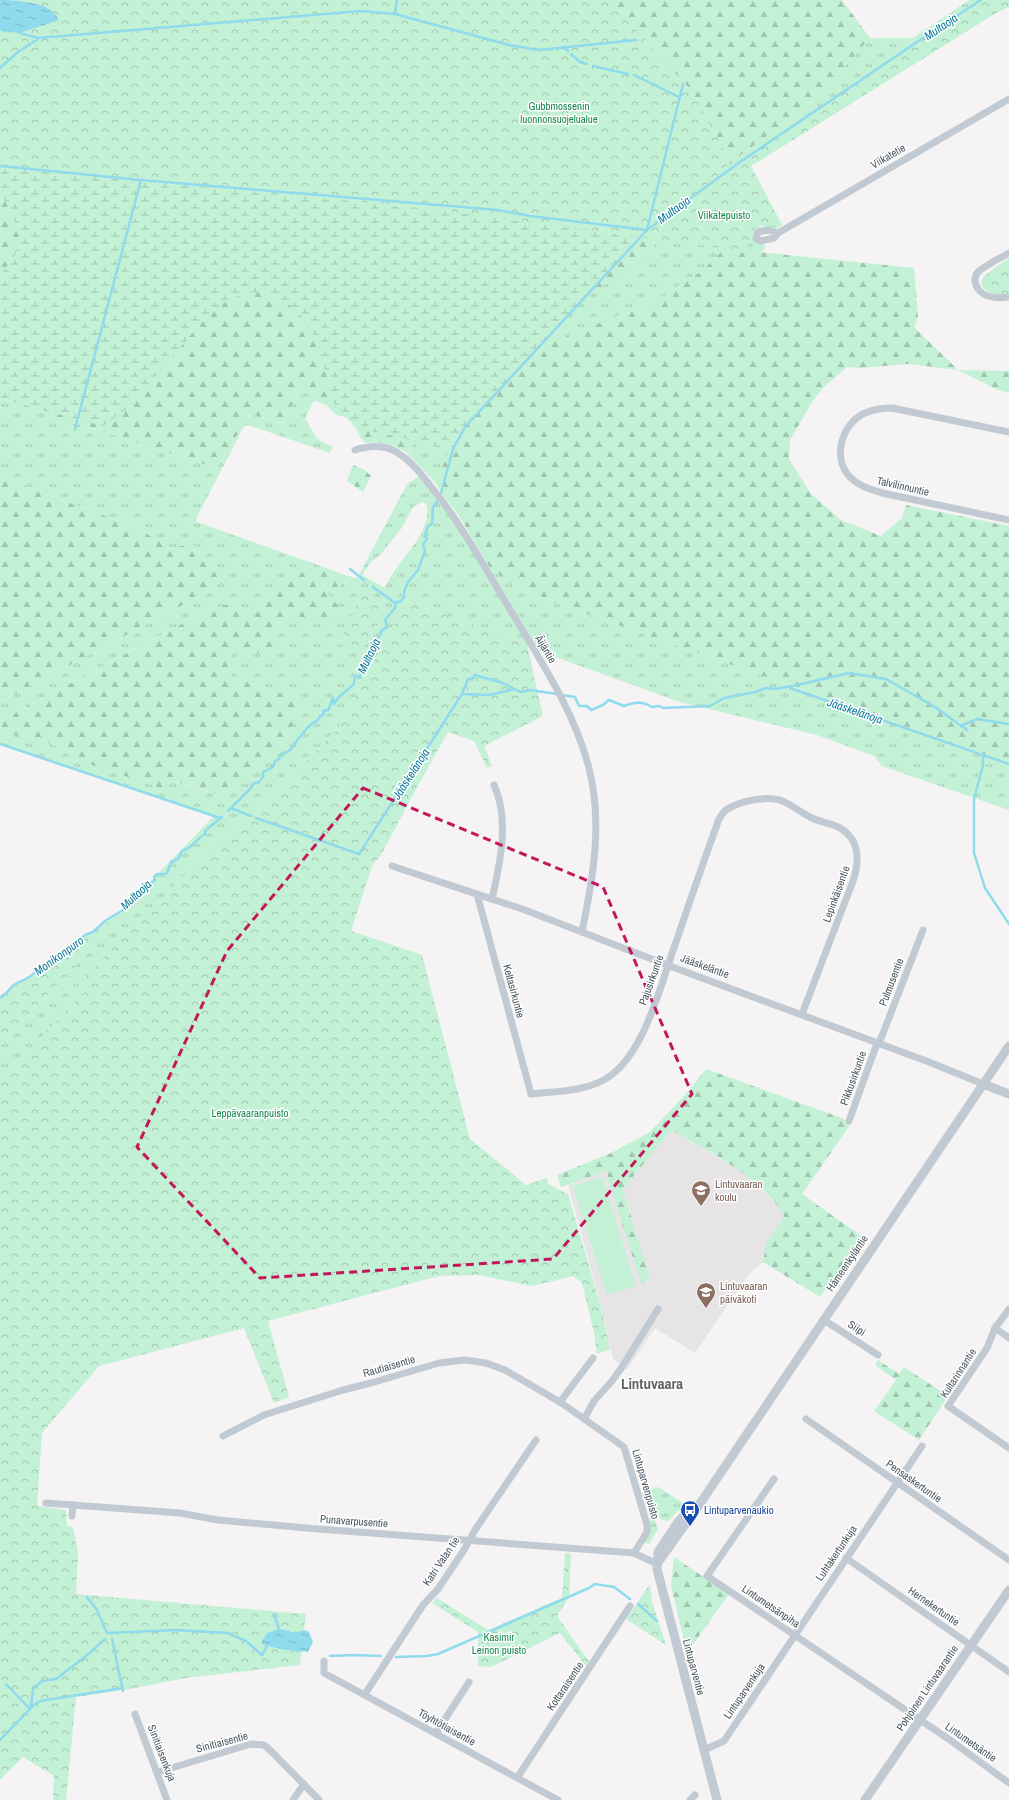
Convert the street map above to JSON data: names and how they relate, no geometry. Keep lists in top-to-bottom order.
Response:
{
  "streets": {
    "street": [
      "Viikatetie",
      "Talvilinnuntie",
      "Äijäntie",
      "Lepinkäisentie",
      "Jääskeläntie",
      "Pajusirkuntie",
      "Pulmusentie",
      "Keltasirkuntie",
      "Pikkusirkuntie",
      "Hämeenkyläntie",
      "Siipi",
      "Rautiaisentie",
      "Kultarinnantie",
      "Pensaskertuntie",
      "Lintuparvenpuisto",
      "Punavarpusentie",
      "Luhtakertunkuja",
      "Katri Valan tie",
      "Lintumetsänpiha",
      "Hernekertuntie",
      "Lintuparventie",
      "Kottaraisentie",
      "Pohjoinen Lintuvaarantie",
      "Lintuparvenkuja",
      "Töyhtötiaisentie",
      "Sinitiaisentie",
      "Lintumetsäntie",
      "Sinitiaisenkuja"
    ]
  },
  "crossings": [
    ["Äijäntie", "Jääskeläntie"],
    ["Lepinkäisentie", "Jääskeläntie"],
    ["Lepinkäisentie", "Pajusirkuntie"],
    ["Jääskeläntie", "Pajusirkuntie"],
    ["Jääskeläntie", "Pulmusentie"],
    ["Jääskeläntie", "Keltasirkuntie"],
    ["Jääskeläntie", "Pikkusirkuntie"],
    ["Jääskeläntie", "Hämeenkyläntie"],
    ["Pajusirkuntie", "Keltasirkuntie"],
    ["Pulmusentie", "Pikkusirkuntie"],
    ["Hämeenkyläntie", "Siipi"],
    ["Hämeenkyläntie", "Lintuparventie"],
    ["Rautiaisentie", "Lintuparvenpuisto"],
    ["Pensaskertuntie", "Luhtakertunkuja"],
    ["Lintuparvenpuisto", "Punavarpusentie"],
    ["Punavarpusentie", "Katri Valan tie"],
    ["Luhtakertunkuja", "Lintumetsänpiha"],
    ["Luhtakertunkuja", "Hernekertuntie"],
    ["Luhtakertunkuja", "Lintuparvenkuja"],
    ["Katri Valan tie", "Töyhtötiaisentie"],
    ["Lintumetsänpiha", "Pohjoinen Lintuvaarantie"],
    ["Lintumetsänpiha", "Lintuparvenkuja"],
    ["Lintumetsänpiha", "Lintumetsäntie"],
    ["Hernekertuntie", "Pohjoinen Lintuvaarantie"],
    ["Lintuparventie", "Lintuparvenkuja"],
    ["Kottaraisentie", "Töyhtötiaisentie"],
    ["Pohjoinen Lintuvaarantie", "Lintumetsäntie"],
    ["Sinitiaisentie", "Sinitiaisenkuja"]
  ],
  "districts": ["Lintuvaara"],
  "water": ["Multaoja", "Jääskelänoja", "Monikonpuro"],
  "parks": [
    "Gubbmossenin luonnonsuojelualue",
    "Viikatepuisto",
    "Leppävaaranpuisto",
    "Kasimir Leinon puisto"
  ],
  "places": {
    "school or university": ["Lintuvaaran koulu", "Lintuvaaran päiväkoti"],
    "bus stop": ["Lintuparvenaukio"]
  }
}
